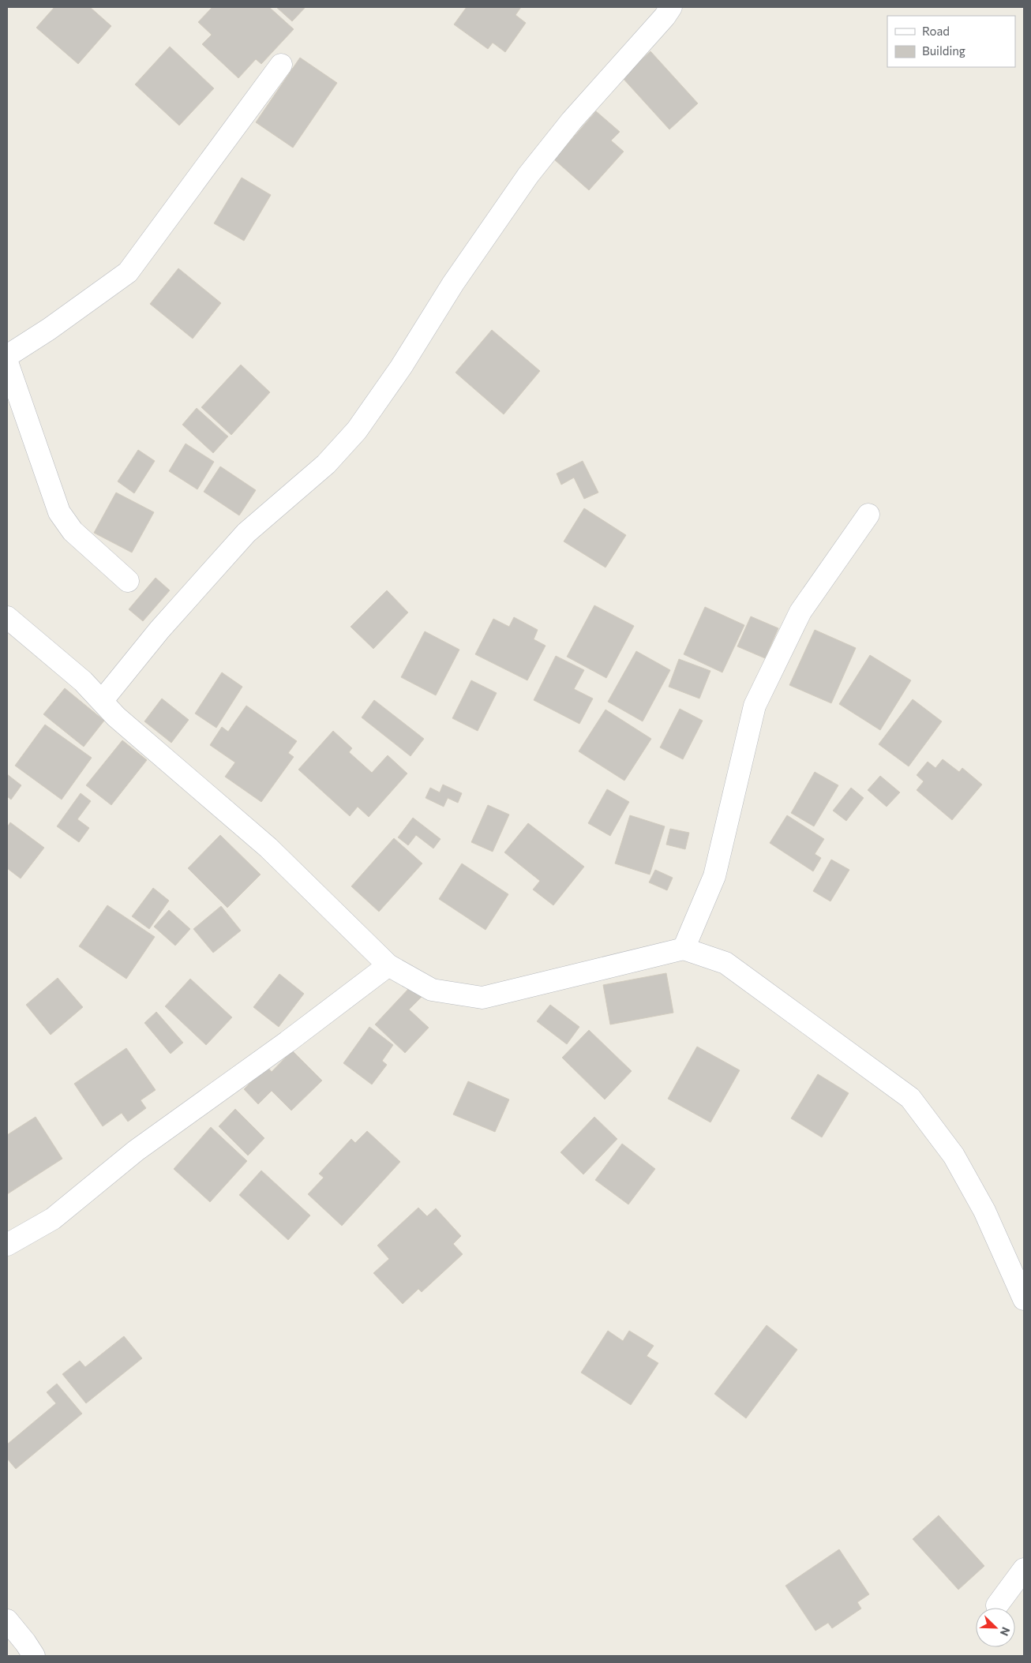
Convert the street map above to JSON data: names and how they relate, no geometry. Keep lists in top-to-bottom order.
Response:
{
  "legend": ["Road", "Building"],
  "north": "bottom right"
}
